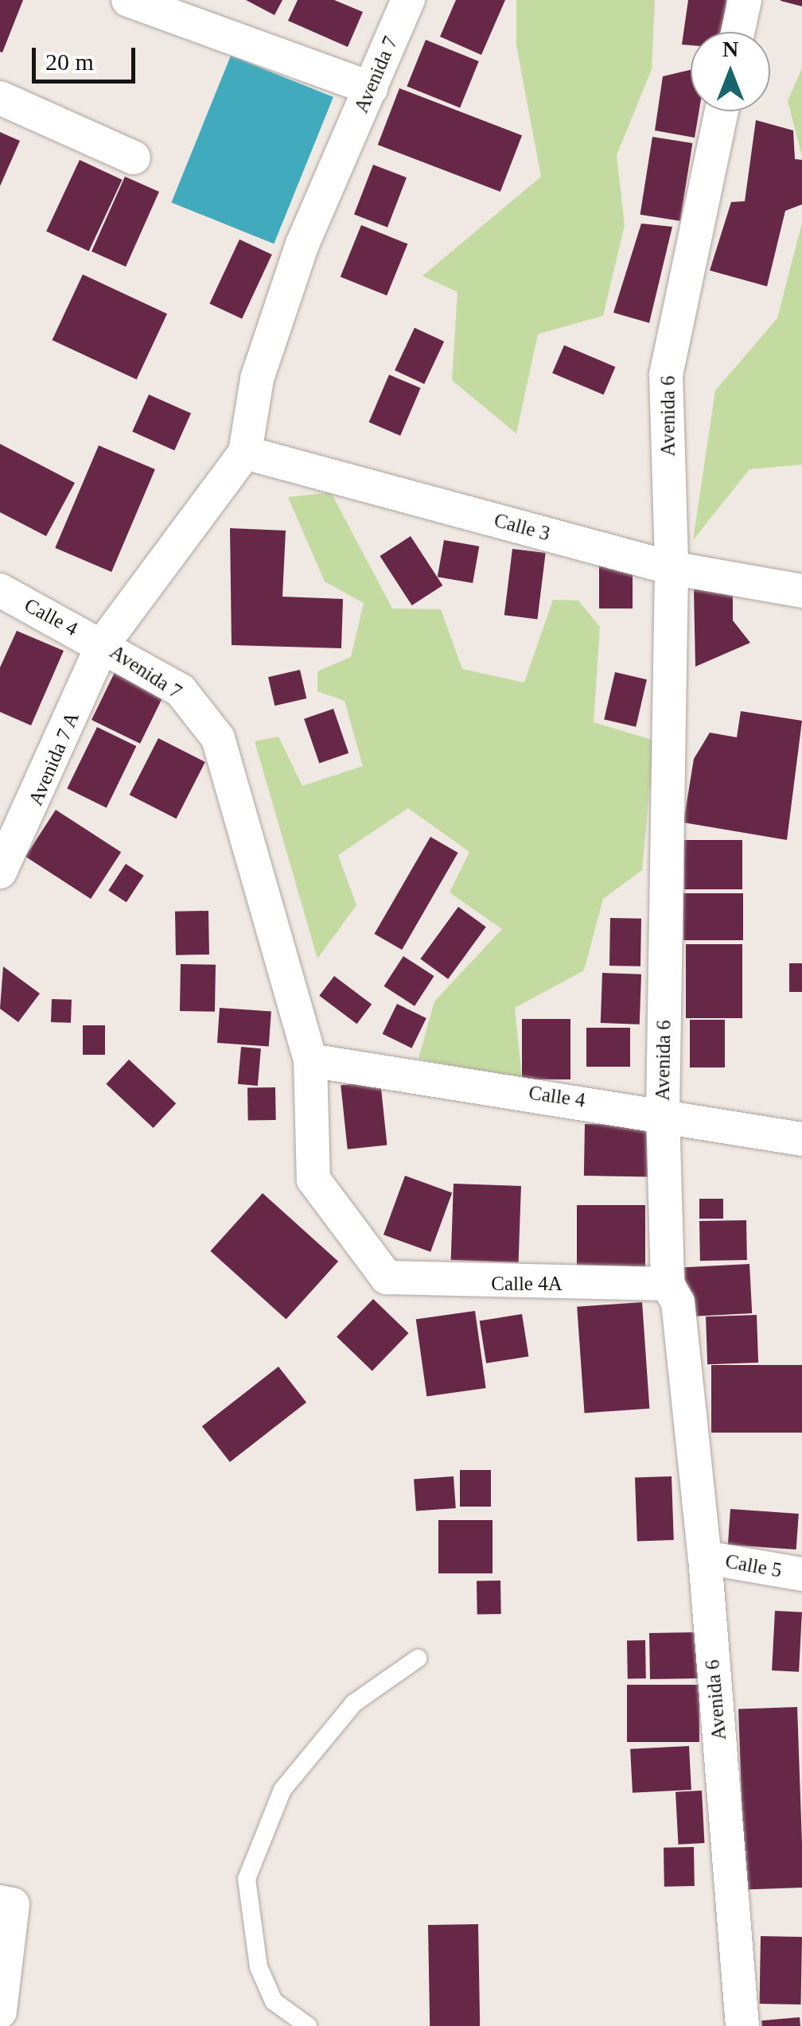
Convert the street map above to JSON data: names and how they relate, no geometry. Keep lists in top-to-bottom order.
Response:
{
  "streets": {
    "street": [
      "Avenida 7",
      "Avenida 6",
      "Calle 3",
      "Calle 4",
      "Avenida 7 A",
      "Calle 4A",
      "Calle 5"
    ]
  },
  "crossings": [
    ["Avenida 7", "Calle 3"],
    ["Avenida 7", "Calle 4"],
    ["Avenida 7", "Avenida 7 A"],
    ["Avenida 7", "Calle 4A"],
    ["Avenida 6", "Calle 3"],
    ["Avenida 6", "Calle 4"],
    ["Avenida 6", "Calle 4A"],
    ["Avenida 6", "Calle 5"],
    ["Calle 4", "Avenida 7 A"]
  ],
  "scale_bar": "20 m",
  "north": "top"
}
